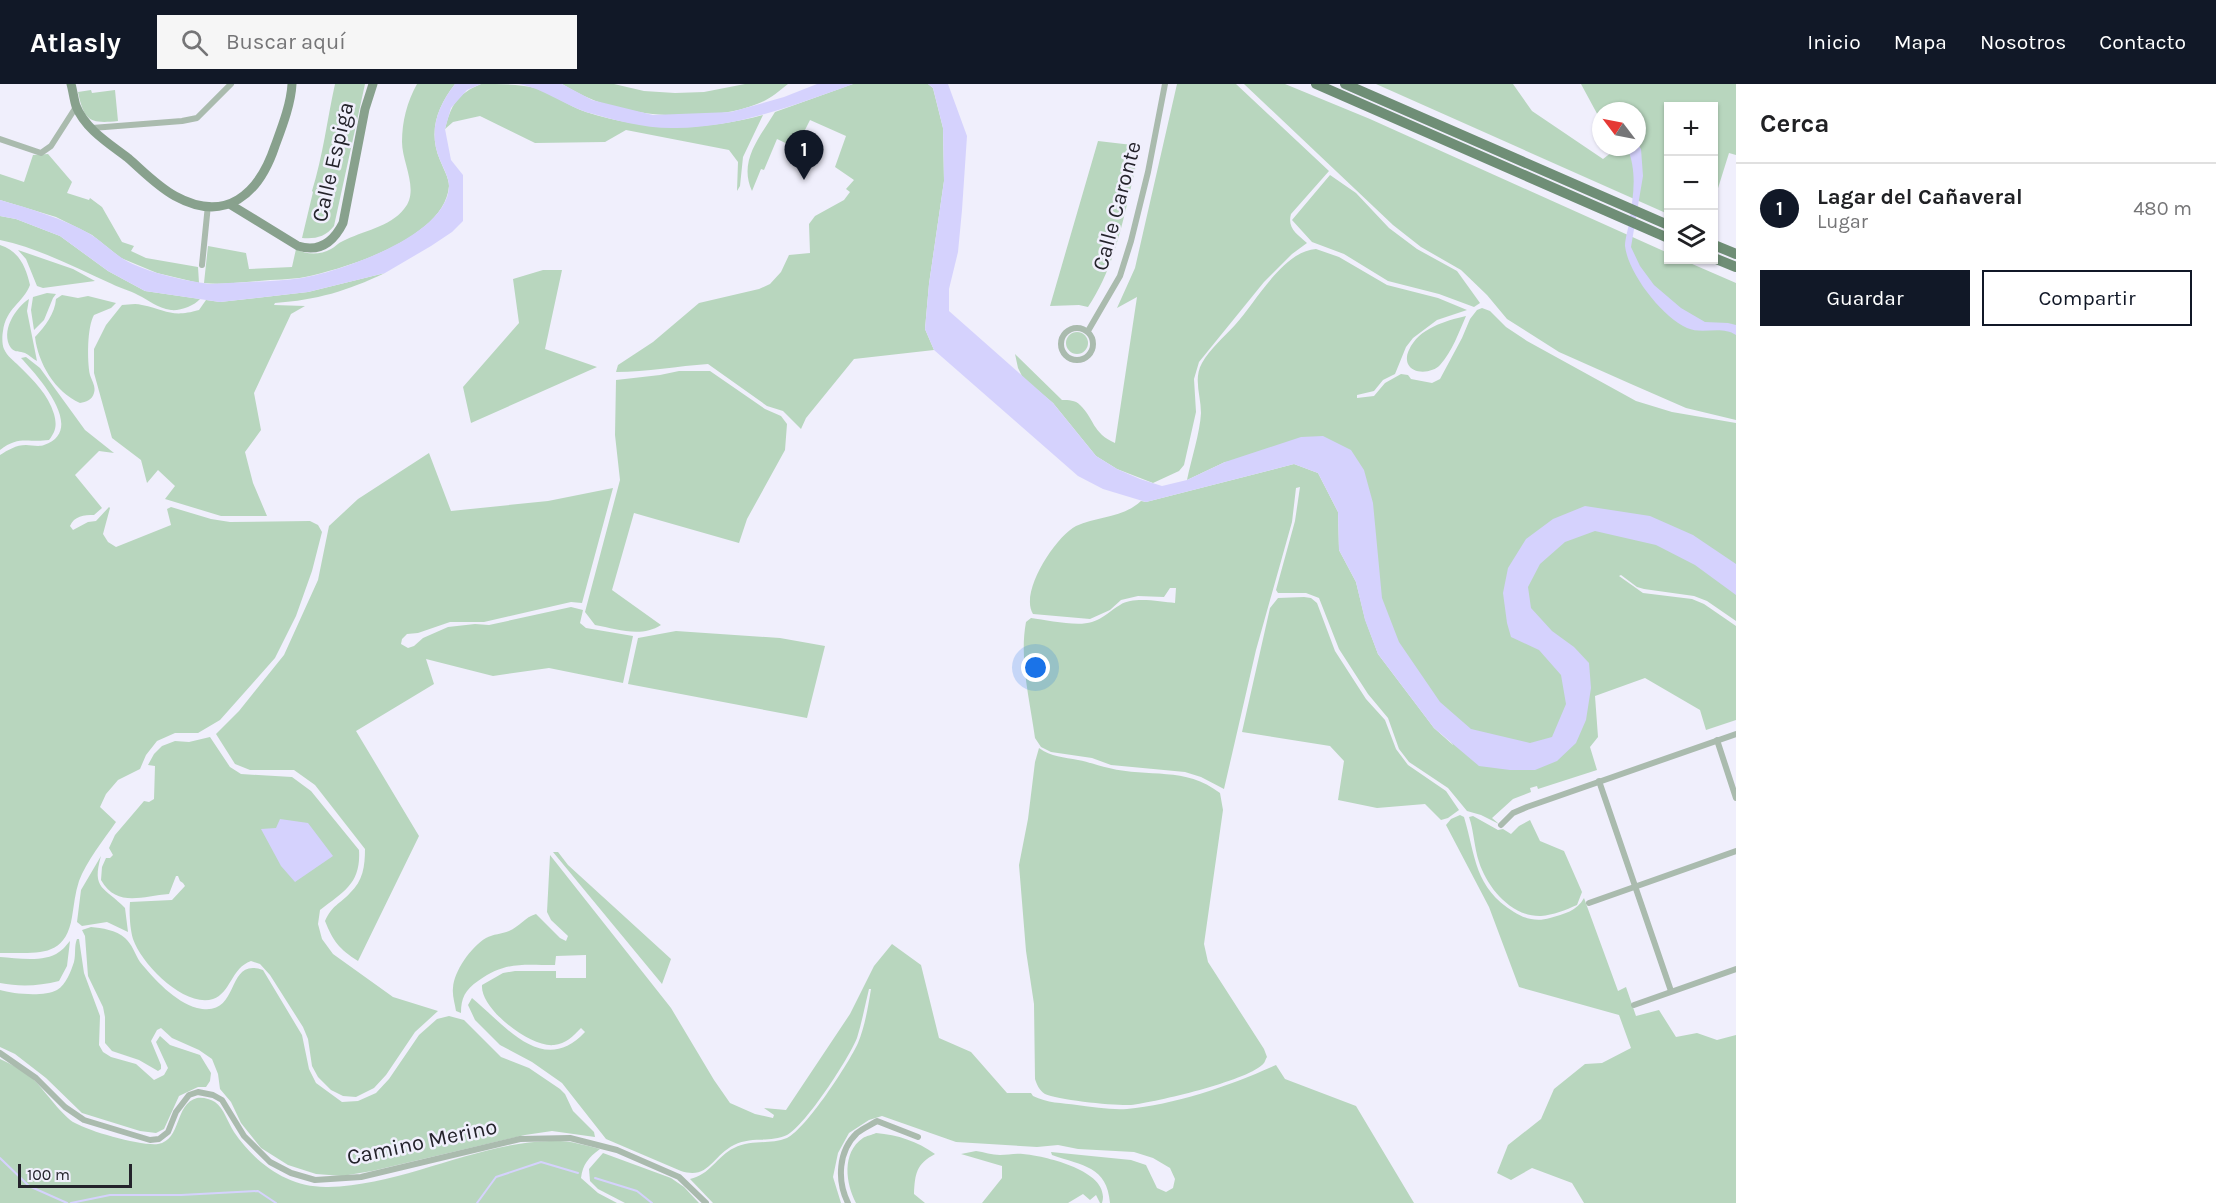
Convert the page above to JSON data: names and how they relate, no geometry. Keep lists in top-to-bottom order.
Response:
{
  "streets": {
    "street": ["Calle Espiga", "Calle Caronte", "Camino Merino"]
  },
  "scale_bar": "100 m",
  "north": "top left",
  "page": {
    "header": "Atlasly",
    "search": "Buscar aquí",
    "nav": [
      "Inicio",
      "Mapa",
      "Nosotros",
      "Contacto"
    ],
    "heading": "Cerca",
    "map_buttons": ["+", "−"],
    "pins": "1",
    "list": [
      {
        "mark": "1",
        "name": "Lagar del Cañaveral",
        "note": "Lugar",
        "value": "480 m"
      }
    ],
    "buttons": ["Guardar", "Compartir"],
    "scale": "100 m"
  }
}
